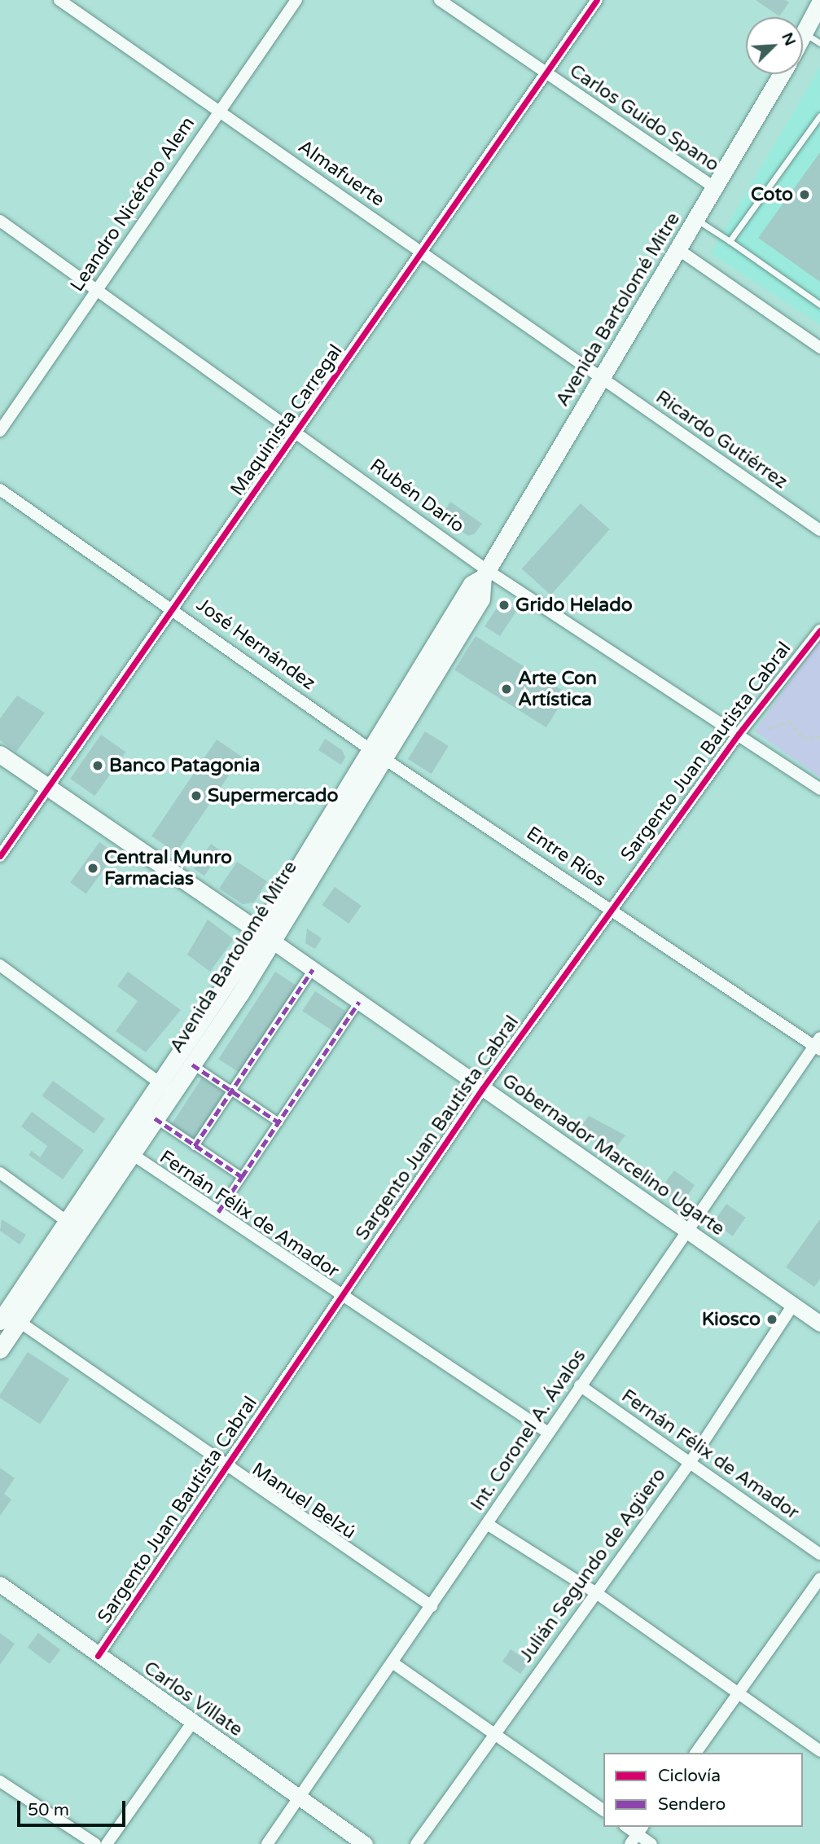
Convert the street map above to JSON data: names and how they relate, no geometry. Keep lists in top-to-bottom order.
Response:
{
  "streets": {
    "main road": ["Avenida Bartolomé Mitre"],
    "street": [
      "Carlos Guido Spano",
      "Almafuerte",
      "Leandro Nicéforo Alem",
      "Maquinista Carregal",
      "Ricardo Gutiérrez",
      "Rubén Darío",
      "José Hernández",
      "Sargento Juan Bautista Cabral",
      "Entre Ríos",
      "Gobernador Marcelino Ugarte",
      "Fernán Félix de Amador",
      "Int. Coronel A. Ávalos",
      "Manuel Belzú",
      "Julián Segundo de Agüero",
      "Carlos Villate"
    ]
  },
  "crossings": [
    ["Carlos Guido Spano", "Avenida Bartolomé Mitre"],
    ["Carlos Guido Spano", "Maquinista Carregal"],
    ["Almafuerte", "Leandro Nicéforo Alem"],
    ["Almafuerte", "Avenida Bartolomé Mitre"],
    ["Almafuerte", "Maquinista Carregal"],
    ["Almafuerte", "Ricardo Gutiérrez"],
    ["Leandro Nicéforo Alem", "Rubén Darío"],
    ["Avenida Bartolomé Mitre", "Ricardo Gutiérrez"],
    ["Avenida Bartolomé Mitre", "Rubén Darío"],
    ["Avenida Bartolomé Mitre", "José Hernández"],
    ["Avenida Bartolomé Mitre", "Entre Ríos"],
    ["Avenida Bartolomé Mitre", "Gobernador Marcelino Ugarte"],
    ["Avenida Bartolomé Mitre", "Fernán Félix de Amador"],
    ["Avenida Bartolomé Mitre", "Manuel Belzú"],
    ["Maquinista Carregal", "Rubén Darío"],
    ["Maquinista Carregal", "José Hernández"],
    ["Rubén Darío", "Sargento Juan Bautista Cabral"],
    ["José Hernández", "Entre Ríos"],
    ["Sargento Juan Bautista Cabral", "Entre Ríos"],
    ["Sargento Juan Bautista Cabral", "Gobernador Marcelino Ugarte"],
    ["Sargento Juan Bautista Cabral", "Fernán Félix de Amador"],
    ["Sargento Juan Bautista Cabral", "Manuel Belzú"],
    ["Sargento Juan Bautista Cabral", "Carlos Villate"],
    ["Entre Ríos", "Int. Coronel A. Ávalos"],
    ["Gobernador Marcelino Ugarte", "Int. Coronel A. Ávalos"],
    ["Gobernador Marcelino Ugarte", "Julián Segundo de Agüero"],
    ["Fernán Félix de Amador", "Int. Coronel A. Ávalos"],
    ["Fernán Félix de Amador", "Julián Segundo de Agüero"],
    ["Int. Coronel A. Ávalos", "Manuel Belzú"],
    ["Int. Coronel A. Ávalos", "Carlos Villate"]
  ],
  "places": [
    "Coto",
    "Grido Helado",
    "Arte Con Artística",
    "Banco Patagonia",
    "Supermercado",
    "Central Munro Farmacias",
    "Kiosco"
  ],
  "legend": ["Ciclovía", "Sendero"],
  "scale_bar": "50 m",
  "north": "top right"
}
